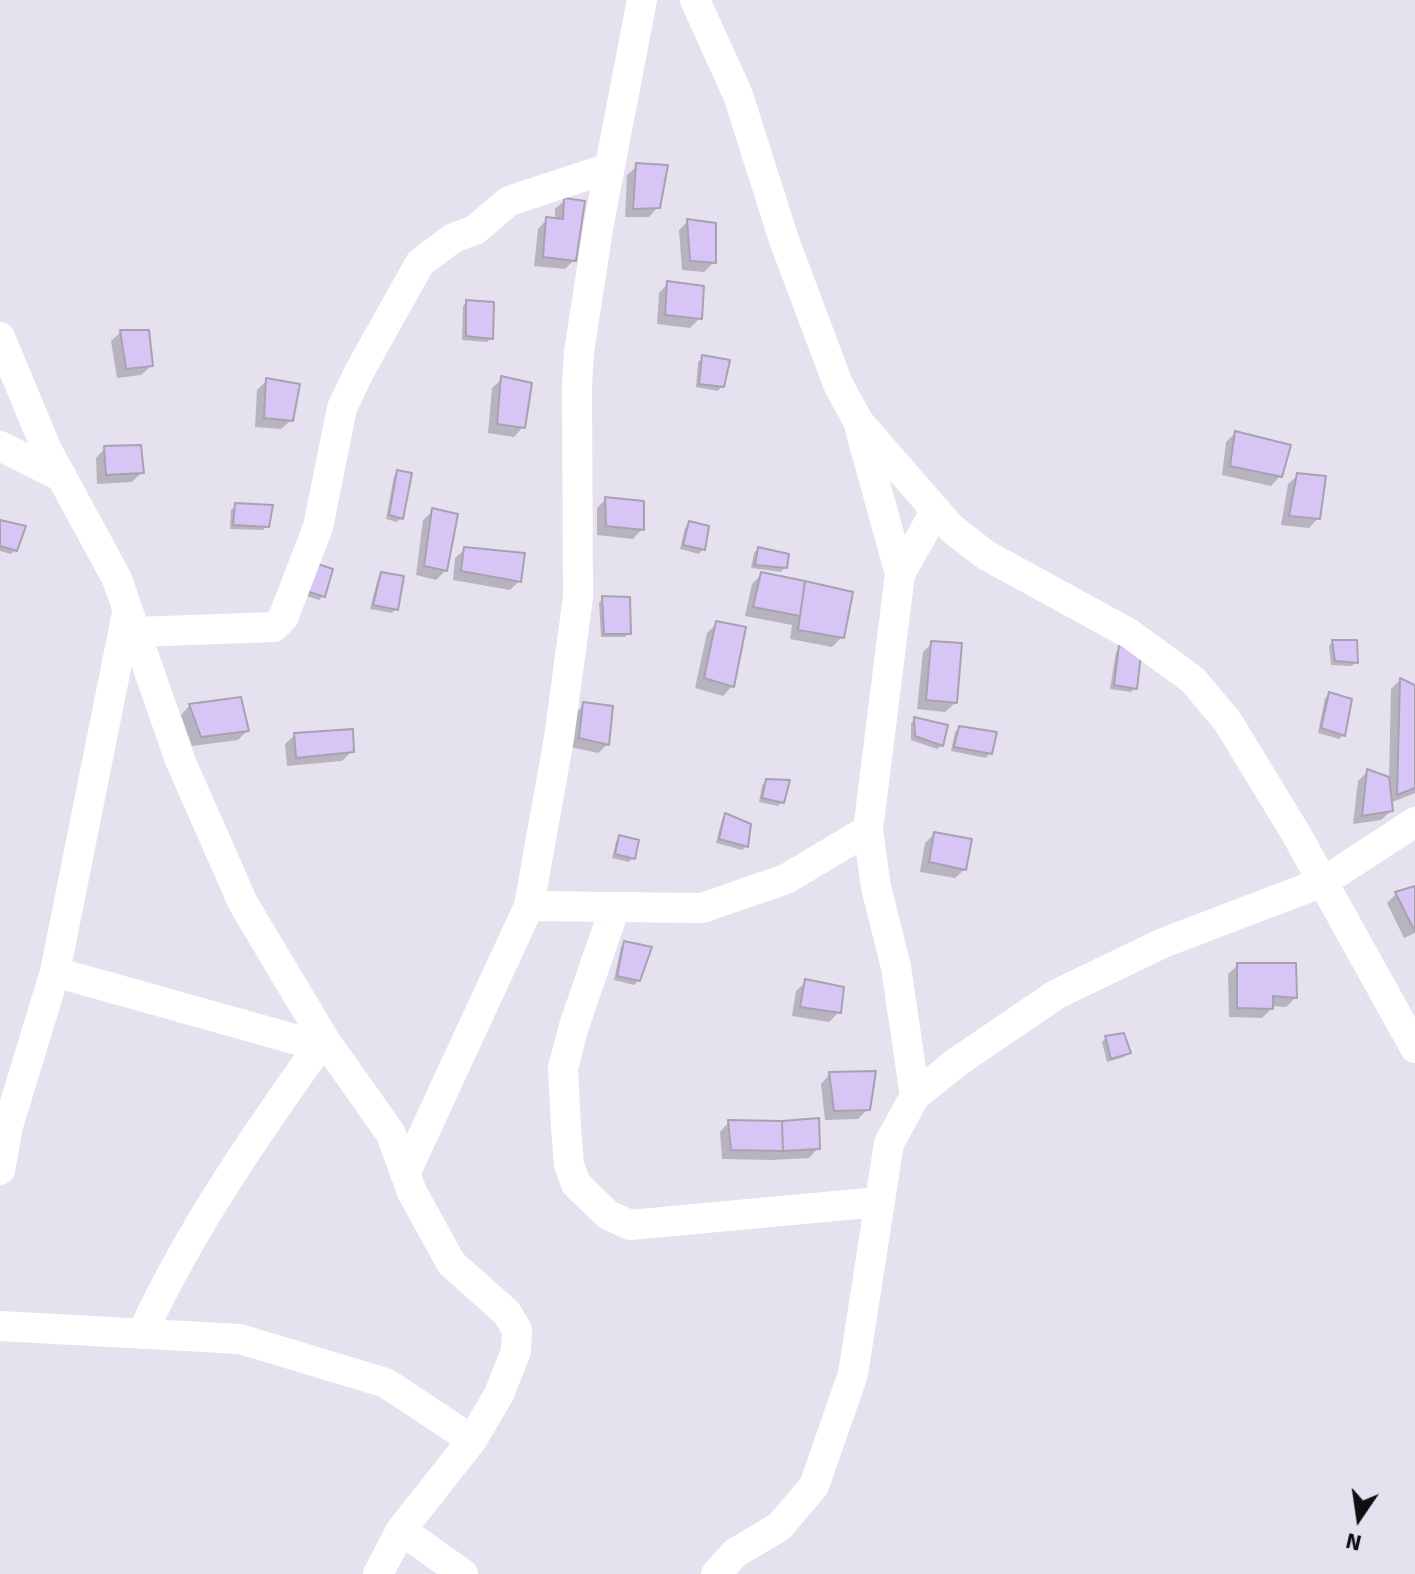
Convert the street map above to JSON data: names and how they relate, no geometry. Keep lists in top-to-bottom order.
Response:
{
  "north": "bottom"
}
